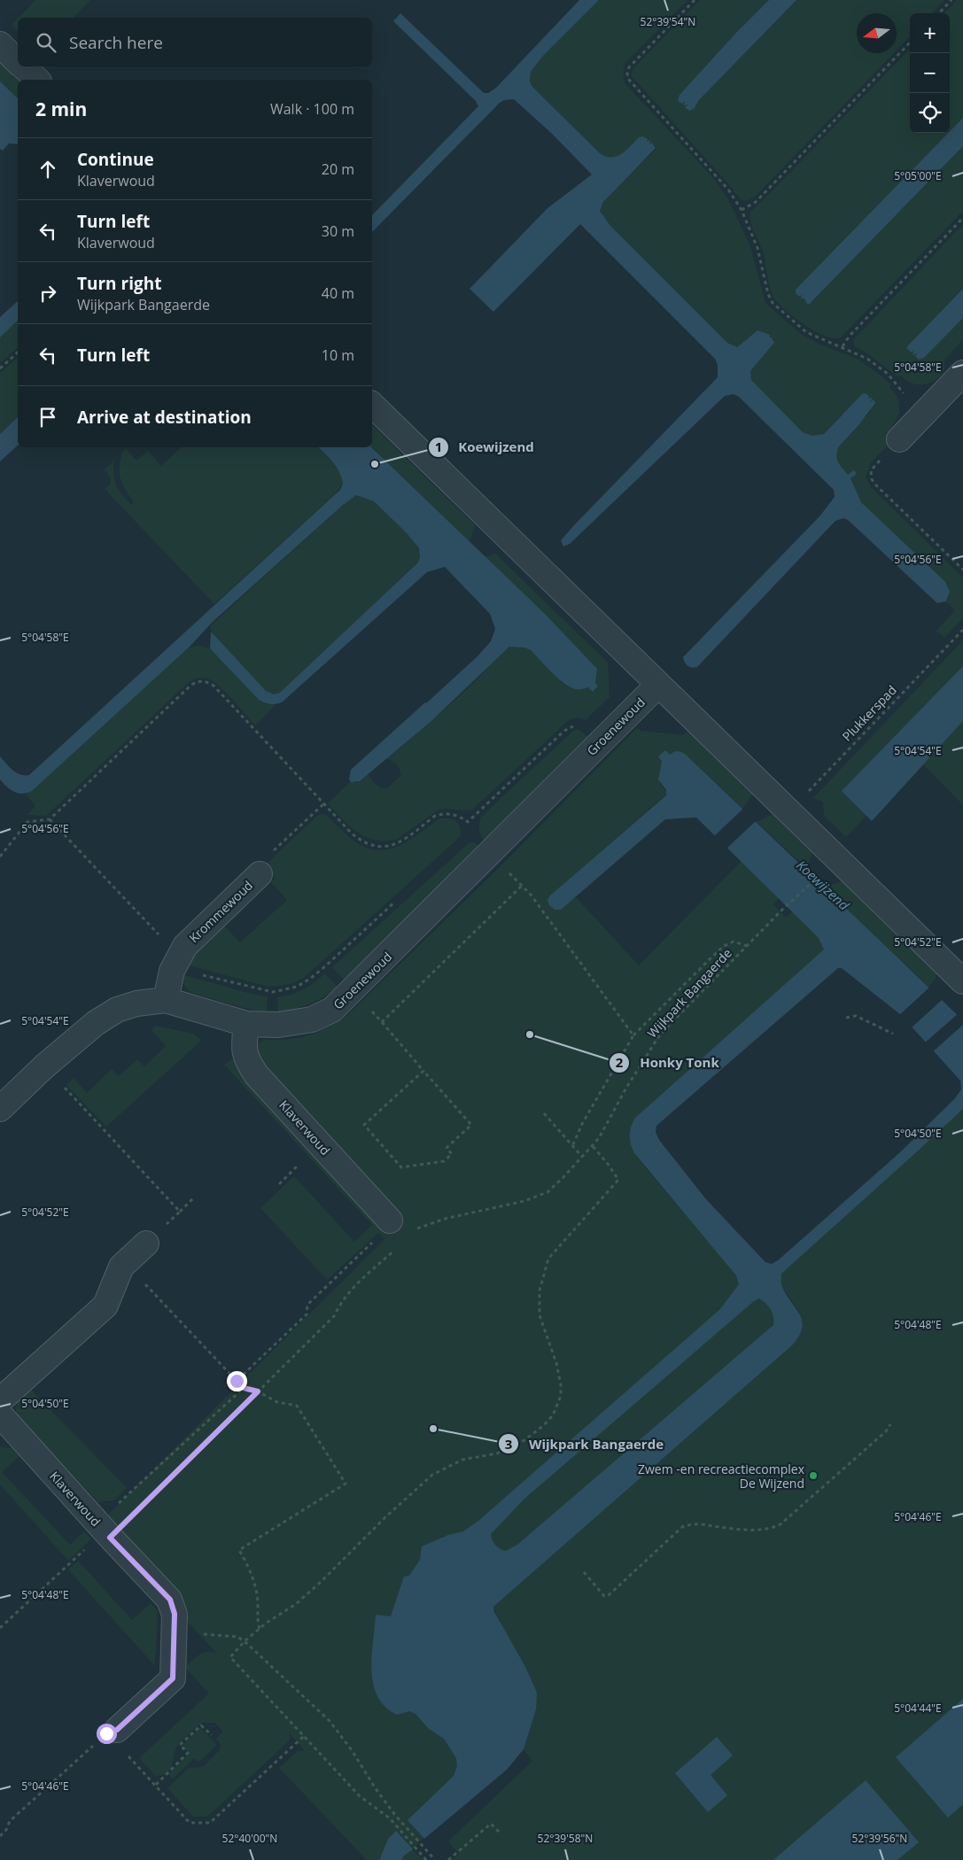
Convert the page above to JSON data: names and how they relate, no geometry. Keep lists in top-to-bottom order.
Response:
{
  "streets": {
    "street": ["Groenewoud", "Krommewoud", "Klaverwoud"],
    "path": ["Plukkerspad", "Wijkpark Bangaerde"]
  },
  "crossings": [
    ["Groenewoud", "Krommewoud"],
    ["Groenewoud", "Klaverwoud"]
  ],
  "water": ["Koewijzend"],
  "places": [
    "Koewijzend",
    "Honky Tonk",
    "Wijkpark Bangaerde",
    "Zwem -en recreactiecomplex De Wijzend"
  ],
  "north": "left",
  "page": {
    "map_buttons": ["+", "−"],
    "search": "Search here",
    "heading": ["2 min", "Walk · 100 m"],
    "list": [
      ["Continue", "Klaverwoud", "20 m"],
      ["Turn left", "Klaverwoud", "30 m"],
      ["Turn right", "Wijkpark Bangaerde", "40 m"],
      ["Turn left", "10 m"],
      "Arrive at destination"
    ]
  },
  "coordinates": [
    "52°39'54\"N",
    "5°05'00\"E",
    "5°04'58\"E",
    "5°04'56\"E",
    "5°04'54\"E",
    "5°04'52\"E",
    "5°04'50\"E",
    "5°04'48\"E",
    "5°04'46\"E",
    "5°04'44\"E",
    "52°40'00\"N",
    "52°39'58\"N",
    "52°39'56\"N"
  ]
}
